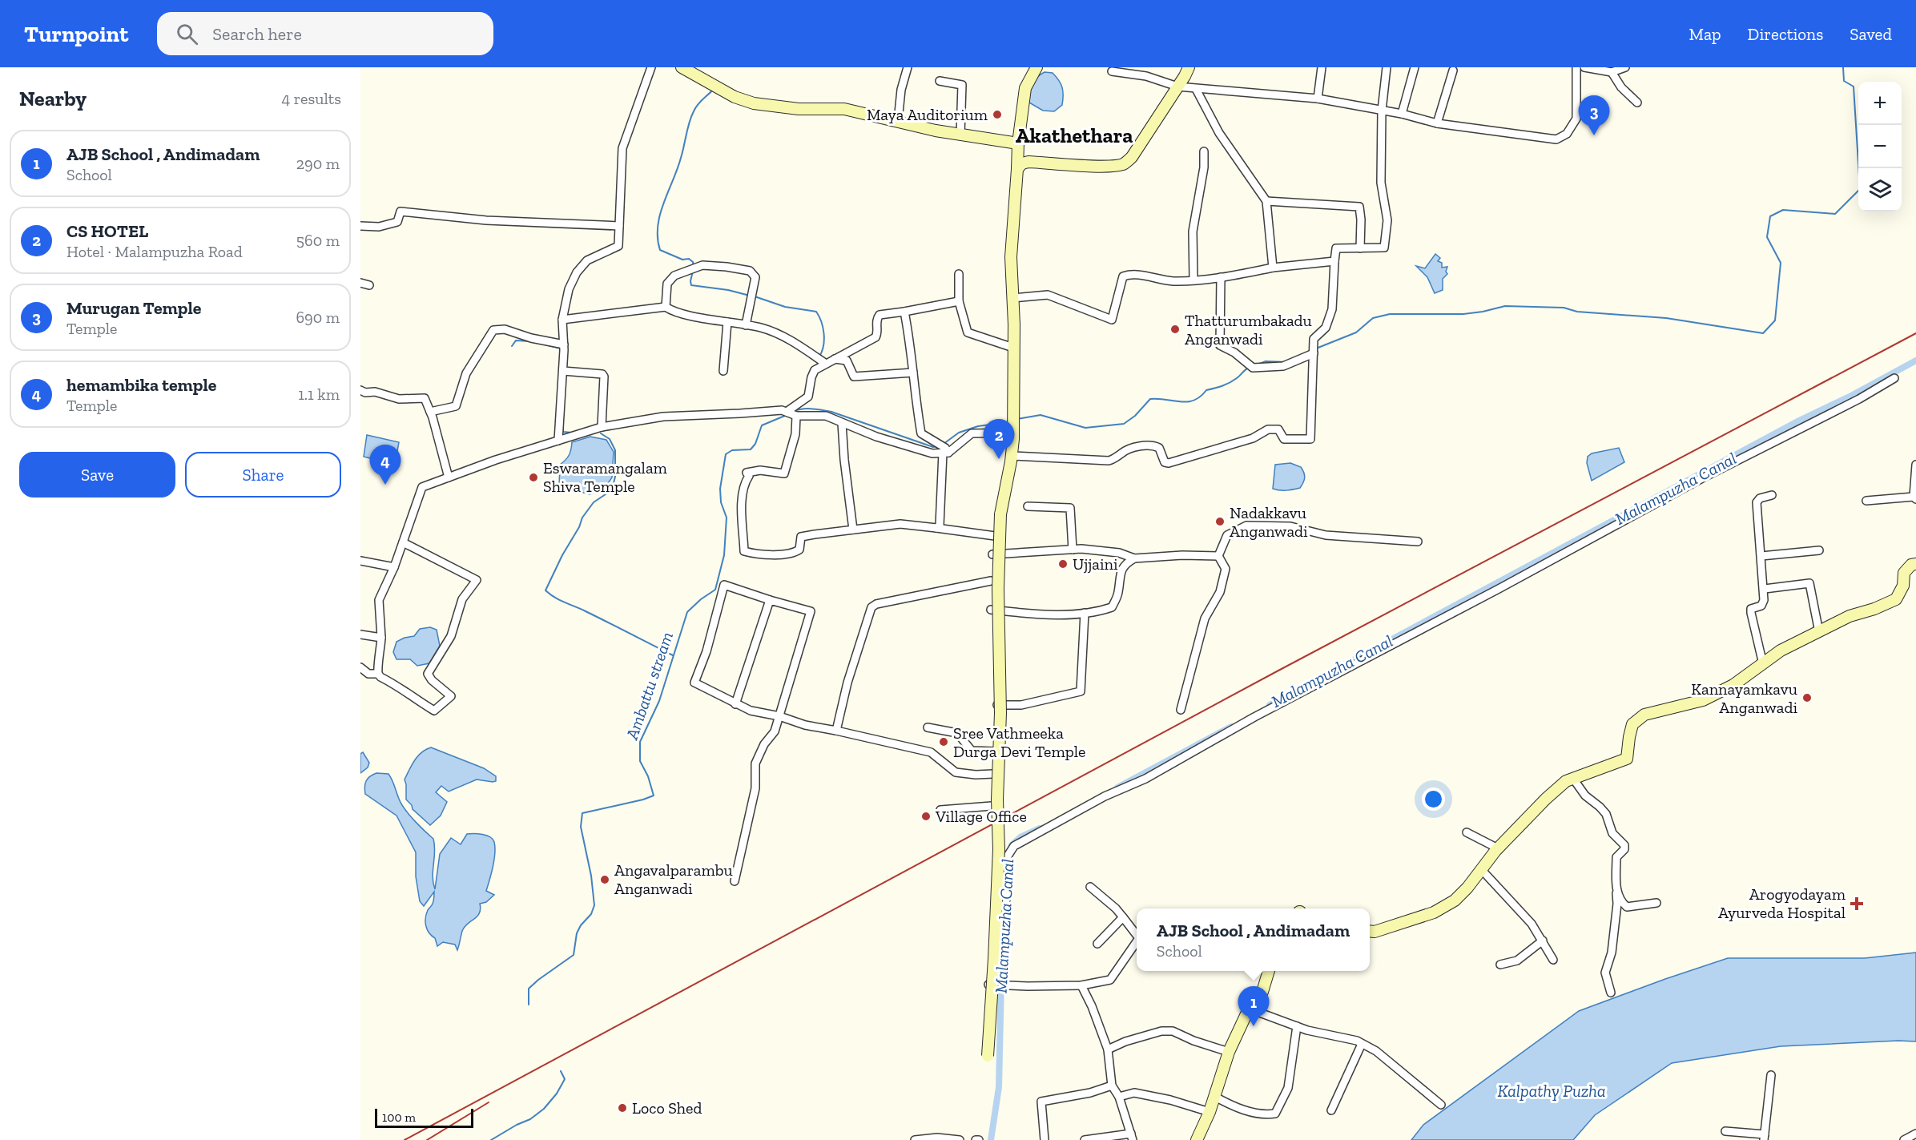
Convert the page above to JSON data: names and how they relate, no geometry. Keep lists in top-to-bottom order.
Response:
{
  "districts": ["Akathethara"],
  "water": ["Malampuzha Canal", "Ambattu stream", "Kalpathy Puzha"],
  "places": {
    "other": [
      "Maya Auditorium",
      "Thatturumbakadu Anganwadi",
      "Eswaramangalam Shiva Temple",
      "Nadakkavu Anganwadi",
      "Ujjaini",
      "Kannayamkavu Anganwadi",
      "Sree Vathmeeka Durga Devi Temple",
      "Village Office",
      "Angavalparambu Anganwadi",
      "Loco Shed"
    ],
    "health": ["Arogyodayam Ayurveda Hospital"]
  },
  "scale_bar": "100 m",
  "page": {
    "header": "Turnpoint",
    "search": "Search here",
    "nav": ["Map", "Directions", "Saved"],
    "heading": ["Nearby", "4 results"],
    "map_buttons": ["+", "−"],
    "pins": [
      "3",
      "2",
      "4",
      "1"
    ],
    "list": [
      {
        "mark": "1",
        "name": "AJB School , Andimadam",
        "note": "School",
        "value": "290 m"
      },
      {
        "mark": "2",
        "name": "CS HOTEL",
        "note": "Hotel · Malampuzha Road",
        "value": "560 m"
      },
      {
        "mark": "3",
        "name": "Murugan Temple",
        "note": "Temple",
        "value": "690 m"
      },
      {
        "mark": "4",
        "name": "hemambika temple",
        "note": "Temple",
        "value": "1.1 km"
      }
    ],
    "buttons": ["Save", "Share"],
    "popup": ["AJB School , Andimadam", "School"],
    "scale": "100 m"
  }
}
